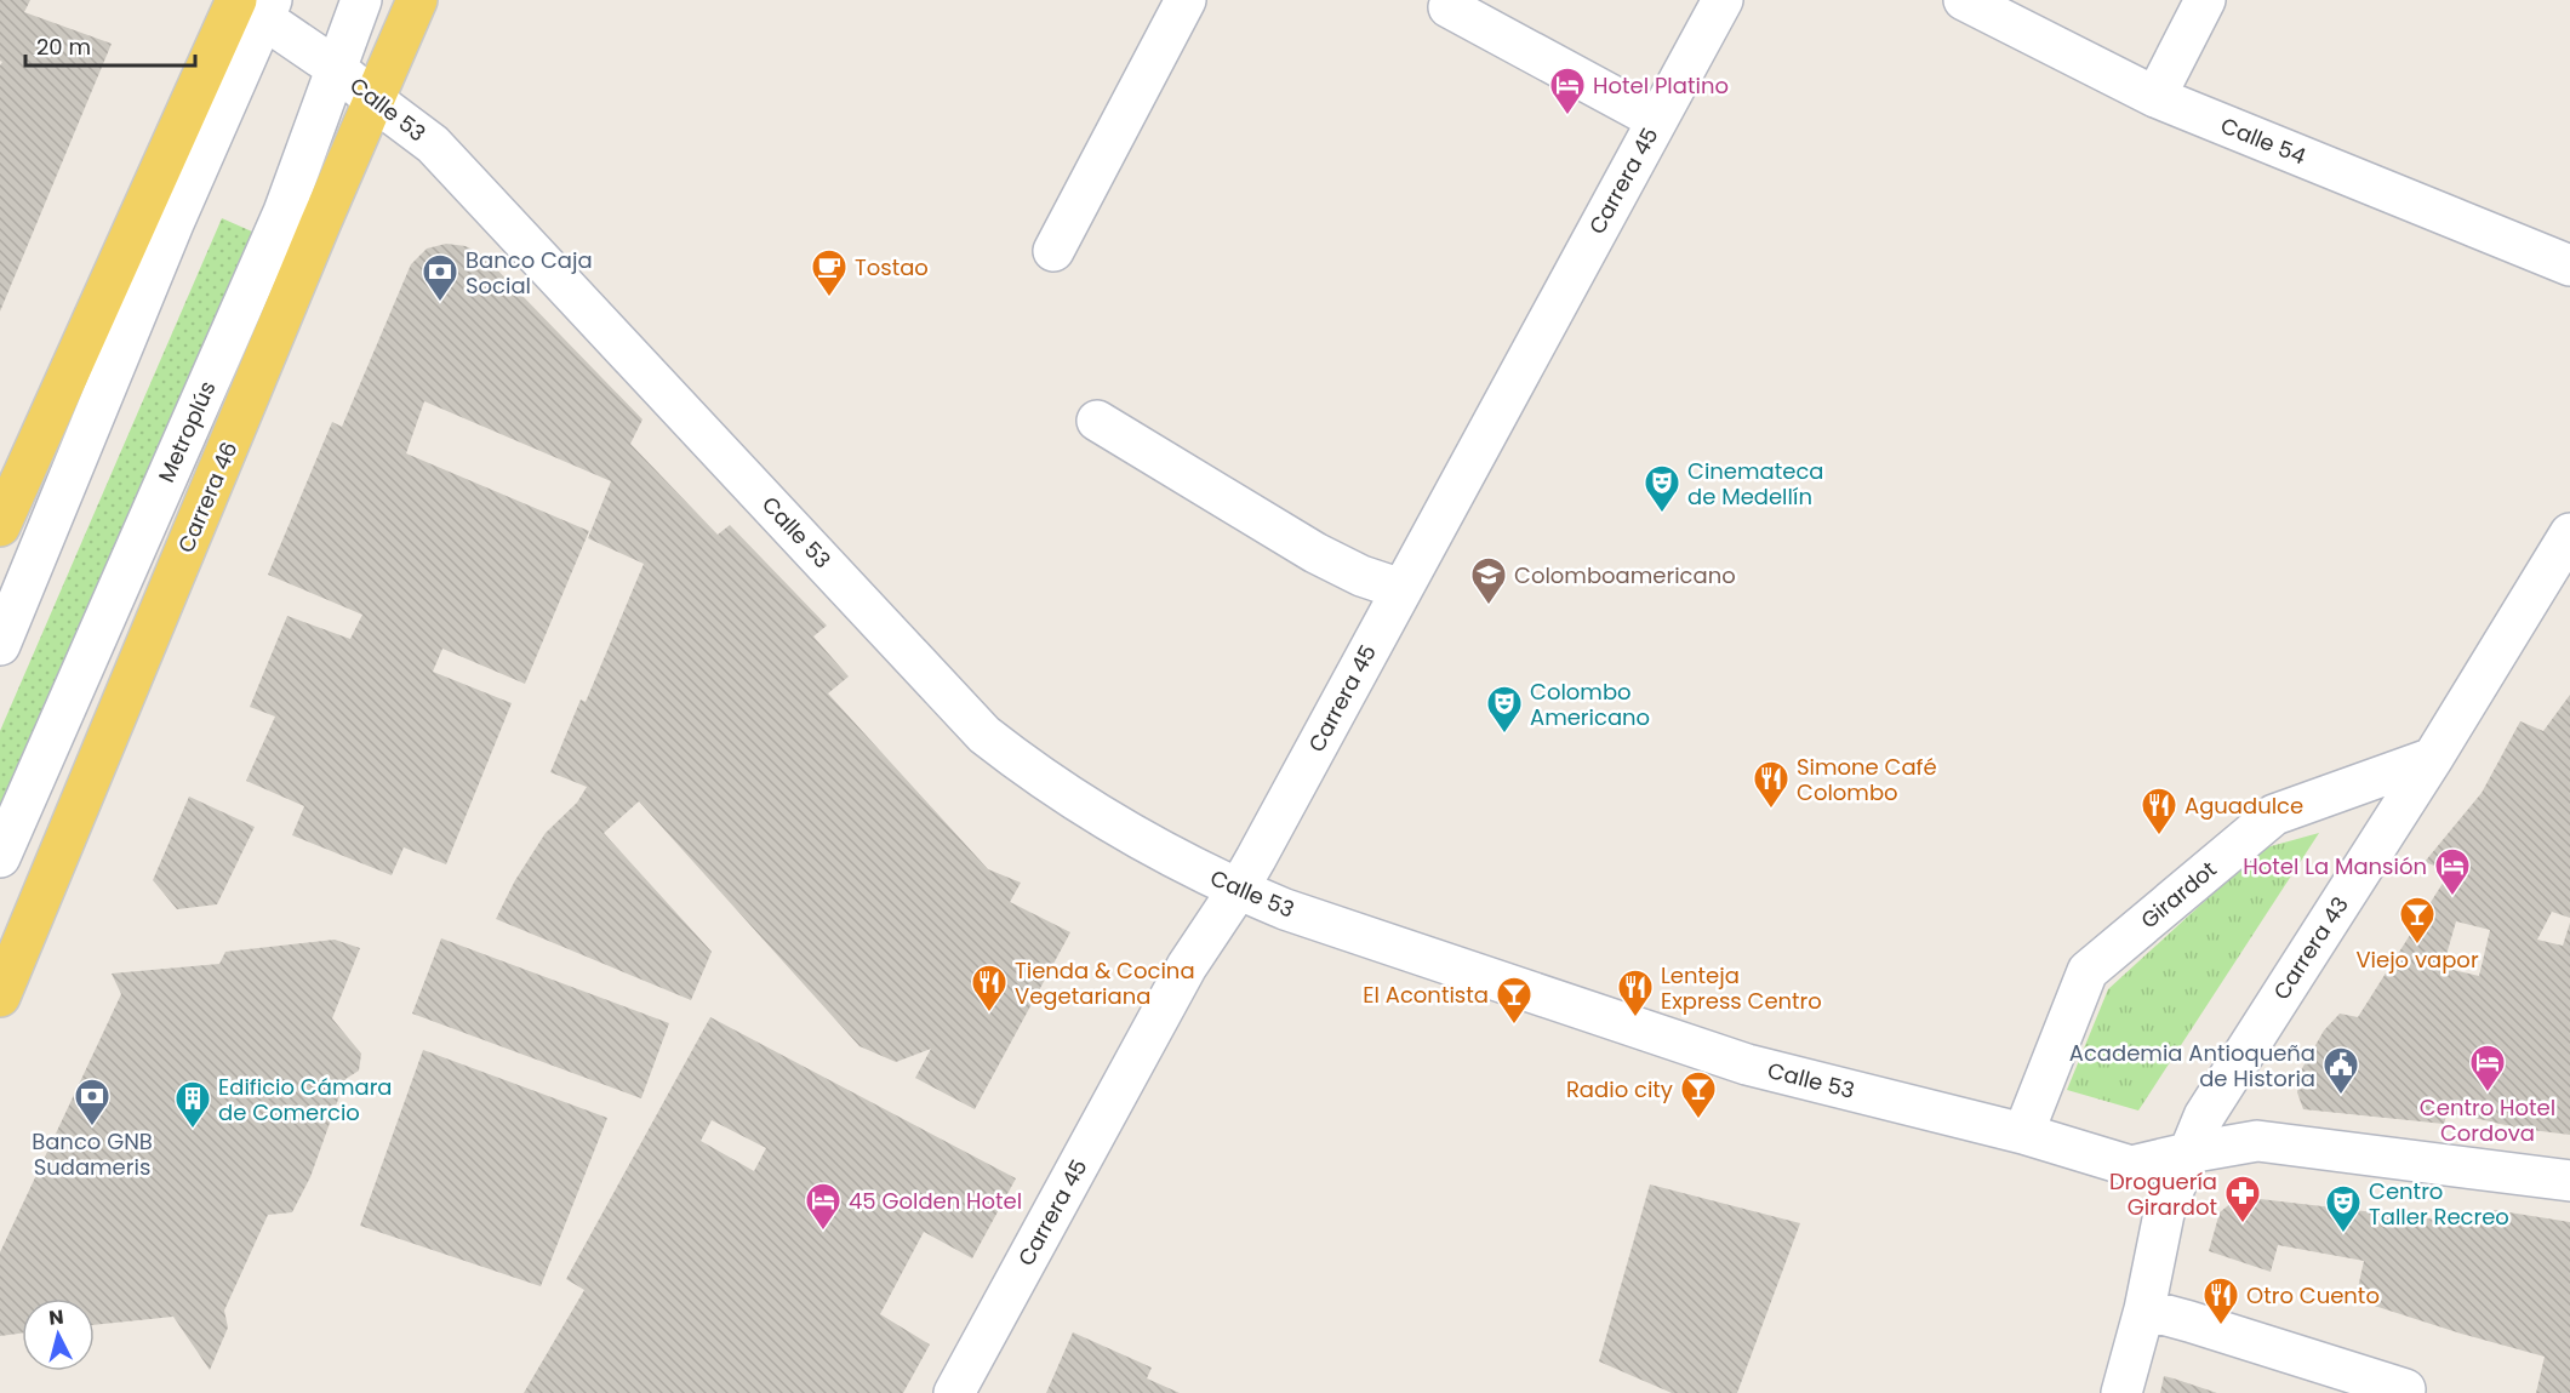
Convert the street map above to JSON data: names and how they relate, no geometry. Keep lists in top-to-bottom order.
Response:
{
  "streets": {
    "main road": ["Carrera 46"],
    "street": [
      "Calle 53",
      "Calle 54",
      "Carrera 45",
      "Metroplús",
      "Girardot",
      "Carrera 43"
    ]
  },
  "crossings": [
    ["Calle 53", "Carrera 45"],
    ["Calle 53", "Metroplús"],
    ["Calle 53", "Carrera 46"],
    ["Calle 53", "Girardot"],
    ["Calle 53", "Carrera 43"],
    ["Girardot", "Carrera 43"]
  ],
  "places": {
    "hotel": [
      "Hotel Platino",
      "Hotel La Mansión",
      "Centro Hotel Cordova",
      "45 Golden Hotel"
    ],
    "cafe": ["Tostao"],
    "bank": ["Banco Caja Social", "Banco GNB Sudameris"],
    "theatre": ["Cinemateca de Medellín", "Colombo Americano", "Centro Taller Recreo"],
    "school or university": ["Colomboamericano"],
    "restaurant": [
      "Simone Café Colombo",
      "Aguadulce",
      "Tienda & Cocina Vegetariana",
      "Lenteja Express Centro",
      "Otro Cuento"
    ],
    "bar": ["Viejo vapor", "El Acontista", "Radio city"],
    "public building": ["Academia Antioqueña de Historia"],
    "building": ["Edificio Cámara de Comercio"],
    "pharmacy": ["Droguería Girardot"]
  },
  "scale_bar": "20 m",
  "north": "top"
}
